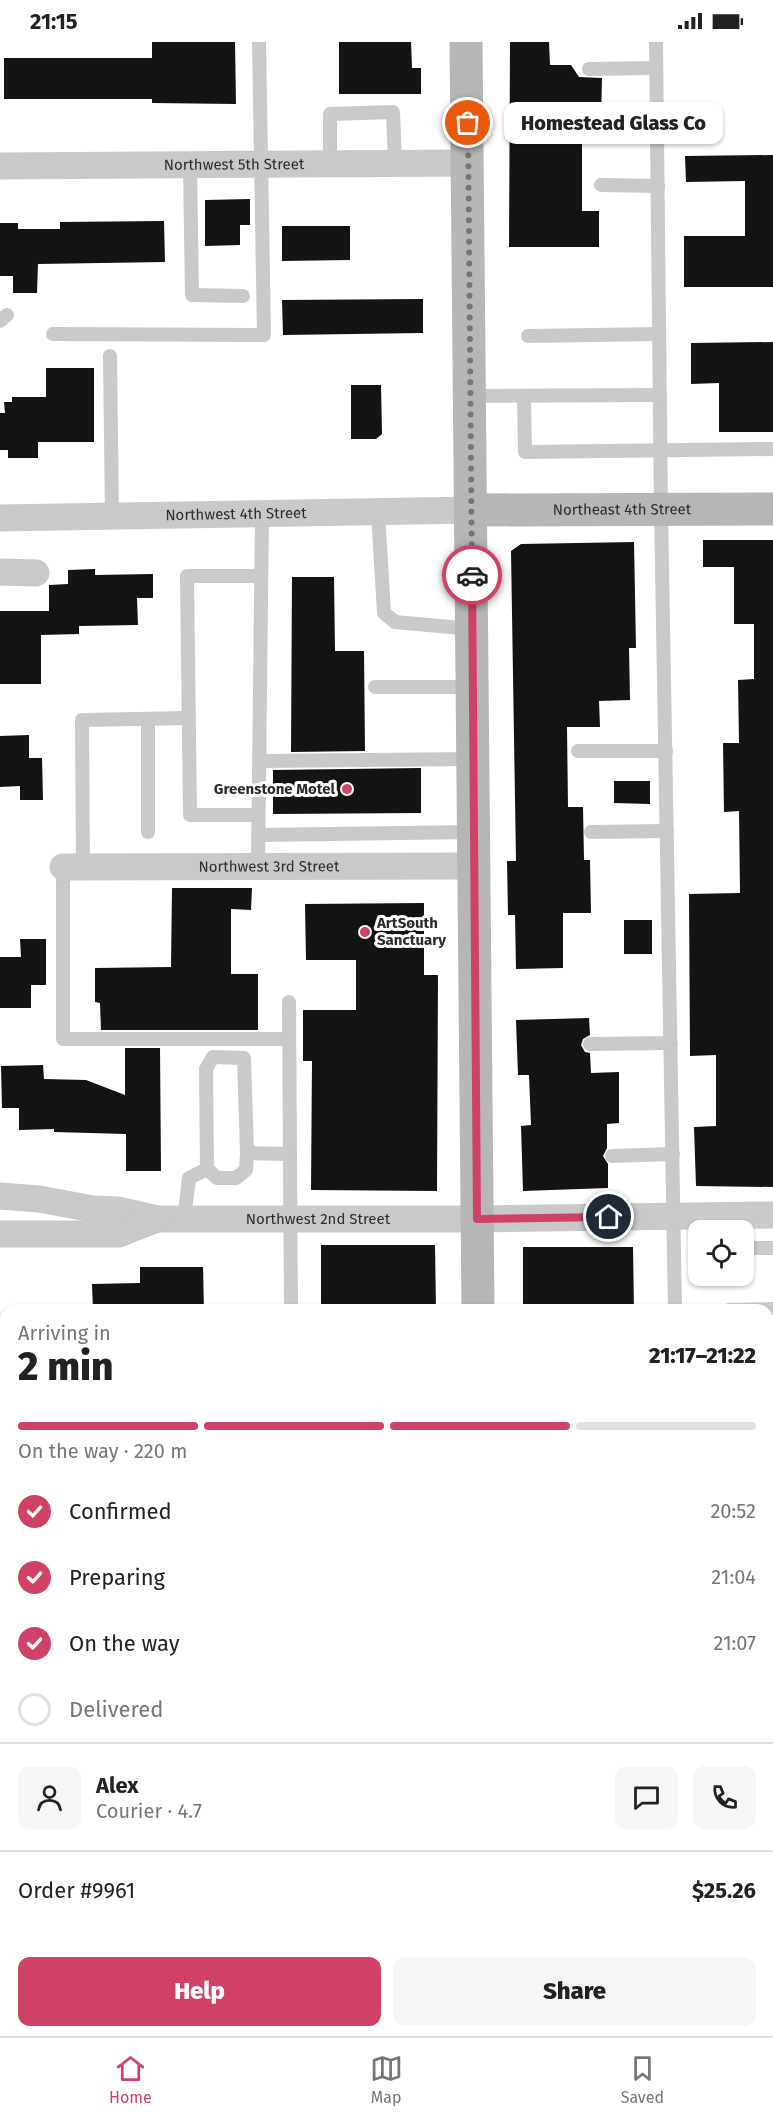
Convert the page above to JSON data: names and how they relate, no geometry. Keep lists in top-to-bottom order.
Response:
{
  "streets": {
    "main road": ["Northeast 4th Street"],
    "street": [
      "Northwest 5th Street",
      "Northwest 4th Street",
      "Northwest 3rd Street",
      "Northwest 2nd Street"
    ]
  },
  "crossings": [
    ["Northeast 4th Street", "Northwest 4th Street"]
  ],
  "places": ["Homestead Glass Co", "Greenstone Motel", "ArtSouth Sanctuary"],
  "page": {
    "status": "21:15",
    "bubble": "Homestead Glass Co",
    "heading": ["2 min", "Arriving in", "21:17–21:22"],
    "panel": [
      "Alex",
      "Courier · 4.7",
      "Order #9961",
      "$25.26"
    ],
    "bar": "On the way · 220 m",
    "list": [
      ["Confirmed", "20:52"],
      ["Preparing", "21:04"],
      ["On the way", "21:07"],
      "Delivered"
    ],
    "buttons": ["Help", "Share"],
    "tabs": ["Home", "Map", "Saved"]
  }
}
